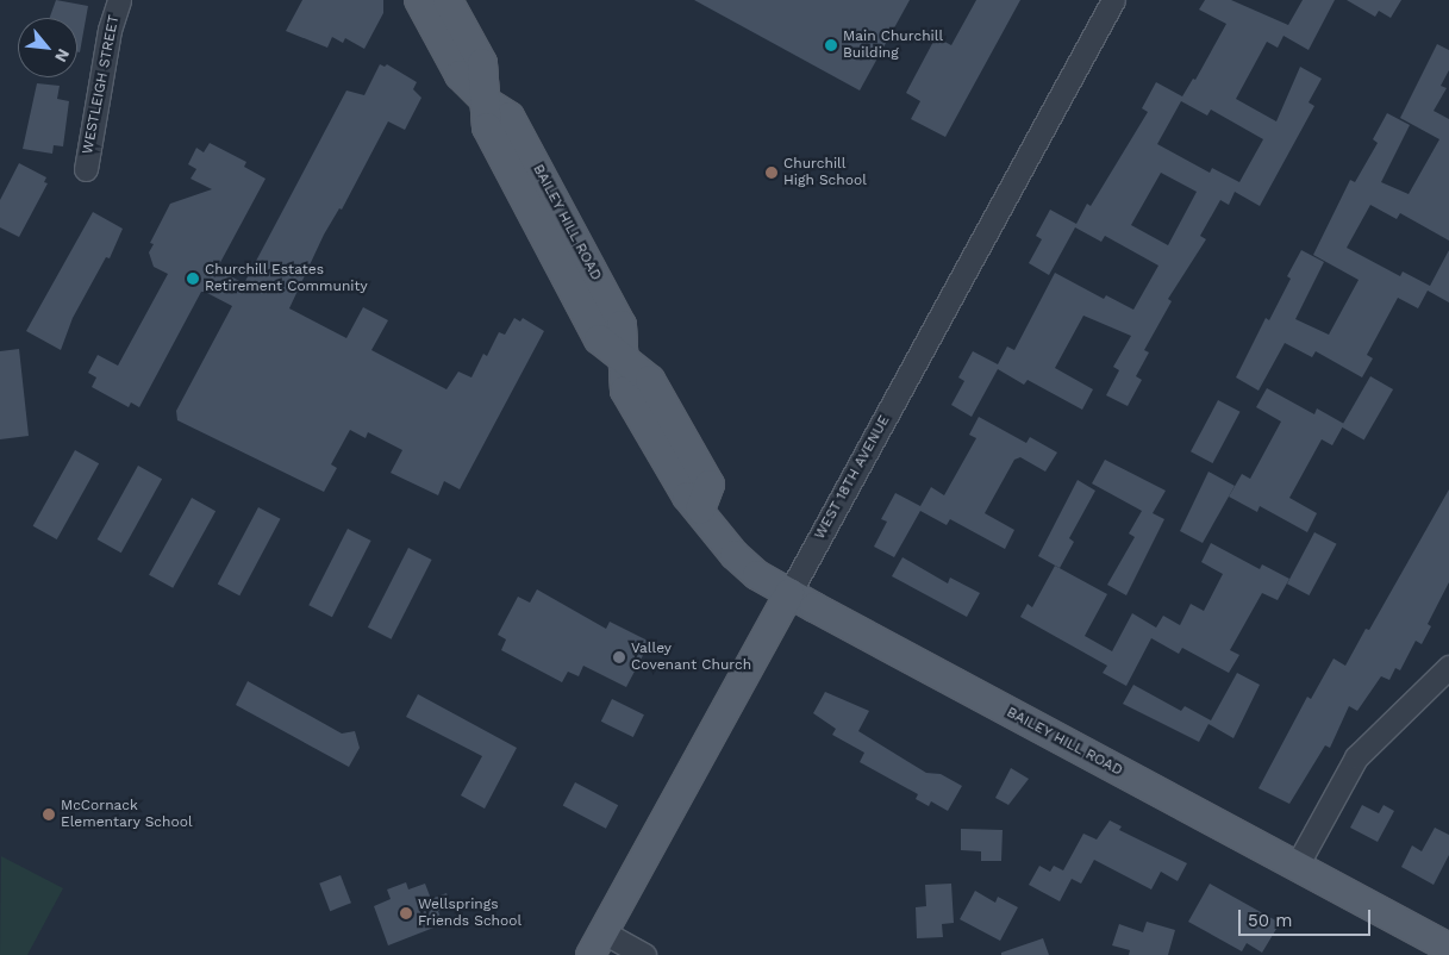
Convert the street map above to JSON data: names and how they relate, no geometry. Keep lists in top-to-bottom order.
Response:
{
  "streets": {
    "main road": ["BAILEY HILL ROAD", "WEST 18TH AVENUE"],
    "street": ["WESTLEIGH STREET"]
  },
  "crossings": [
    ["BAILEY HILL ROAD", "WEST 18TH AVENUE"]
  ],
  "places": [
    "Main Churchill Building",
    "Churchill High School",
    "Churchill Estates Retirement Community",
    "Valley Covenant Church",
    "McCornack Elementary School",
    "Wellsprings Friends School"
  ],
  "scale_bar": "50 m",
  "north": "bottom right"
}
